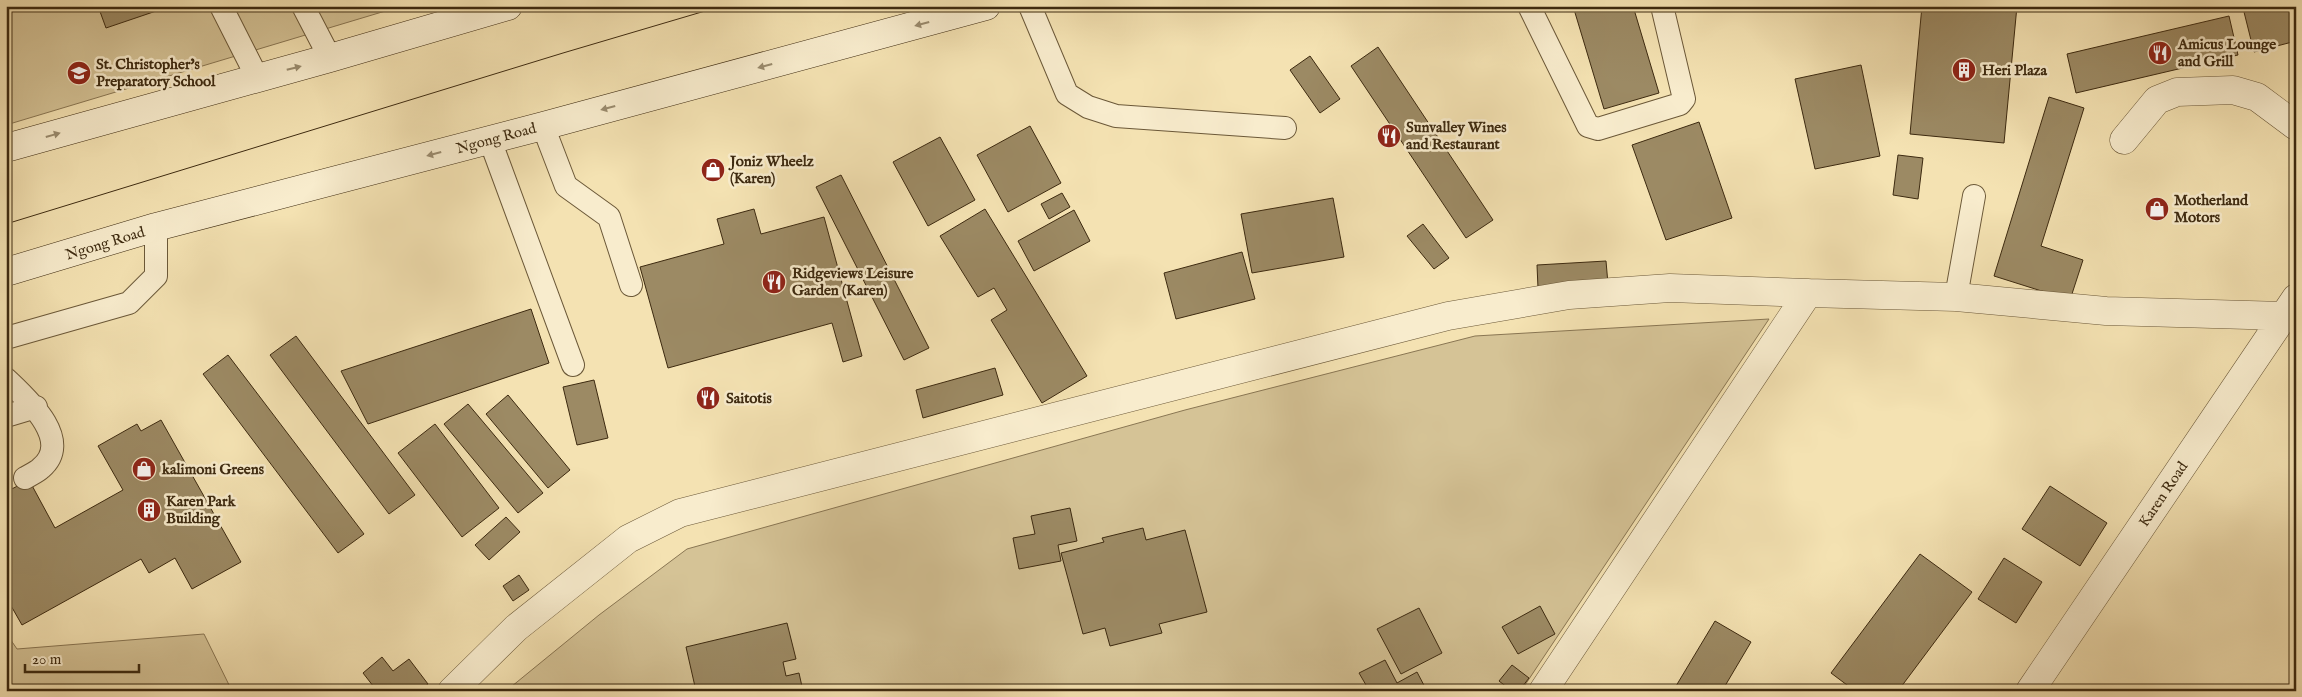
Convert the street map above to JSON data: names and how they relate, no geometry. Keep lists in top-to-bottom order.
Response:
{
  "streets": {
    "street": ["Ngong Road", "Karen Road"]
  },
  "places": {
    "restaurant": [
      "Amicus Lounge and Grill",
      "Sunvalley Wines and Restaurant",
      "Ridgeviews Leisure Garden (Karen)",
      "Saitotis"
    ],
    "building": ["Heri Plaza", "Karen Park Building"],
    "school or university": ["St. Christopher's Preparatory School"],
    "shop": ["Joniz Wheelz (Karen)", "Motherland Motors", "kalimoni Greens"]
  },
  "scale_bar": "20 m"
}
